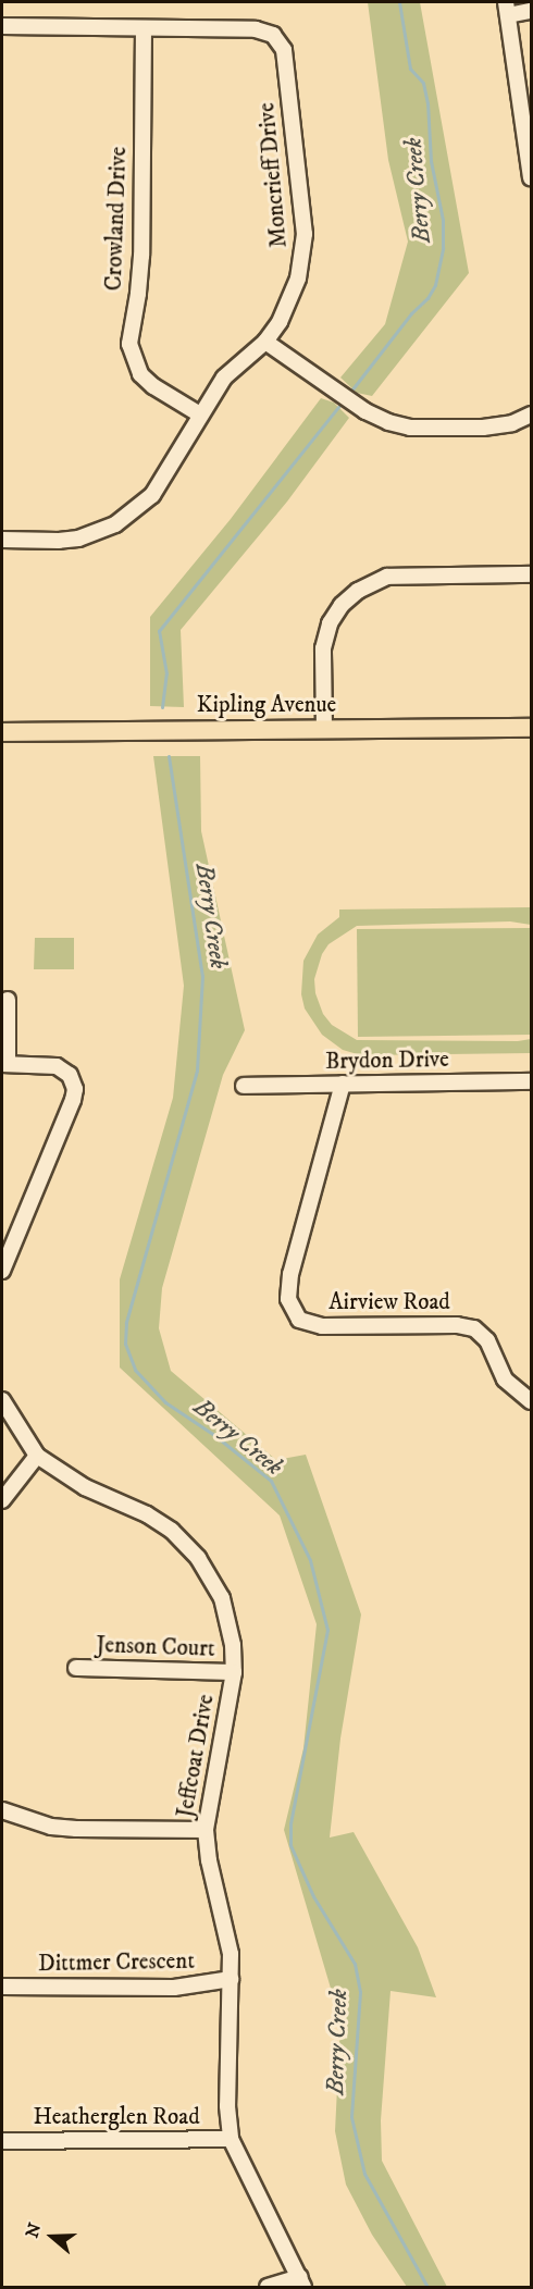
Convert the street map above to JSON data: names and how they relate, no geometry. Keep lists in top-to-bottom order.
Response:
{
  "streets": {
    "main road": ["Kipling Avenue"],
    "street": [
      "Moncrieff Drive",
      "Crowland Drive",
      "Brydon Drive",
      "Airview Road",
      "Jenson Court",
      "Jeffcoat Drive",
      "Dittmer Crescent",
      "Heatherglen Road"
    ]
  },
  "crossings": [
    ["Moncrieff Drive", "Crowland Drive"],
    ["Brydon Drive", "Airview Road"],
    ["Jenson Court", "Jeffcoat Drive"],
    ["Jeffcoat Drive", "Dittmer Crescent"],
    ["Jeffcoat Drive", "Heatherglen Road"]
  ],
  "water": ["Berry Creek"],
  "north": "left"
}
